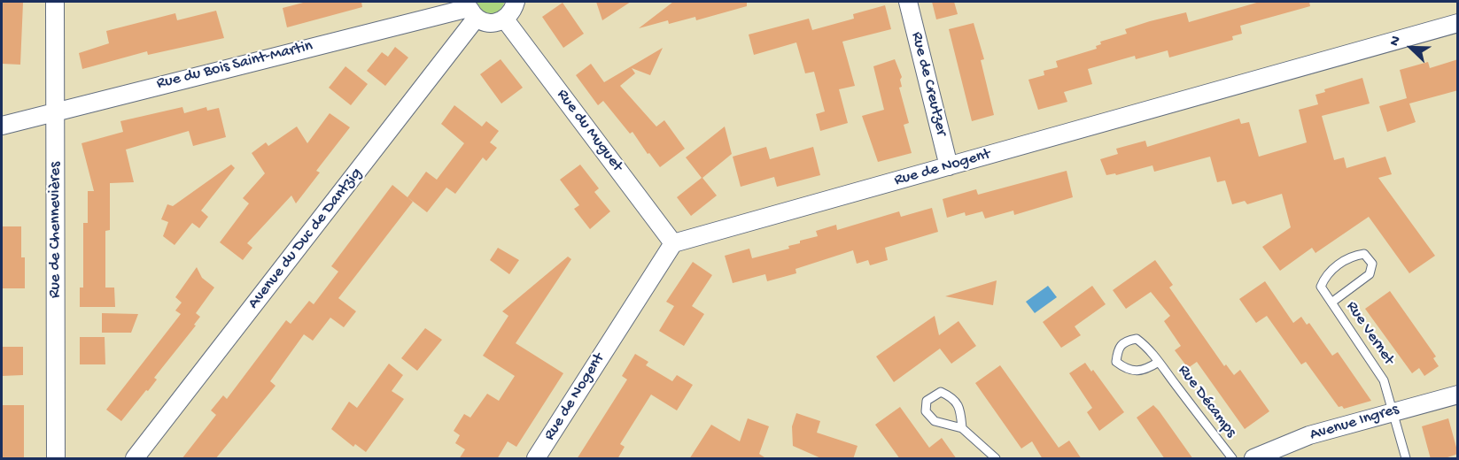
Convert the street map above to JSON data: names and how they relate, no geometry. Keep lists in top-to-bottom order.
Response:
{
  "streets": {
    "street": [
      "Rue du Bois Saint-Martin",
      "Rue de Creutzer",
      "Rue du Muguet",
      "Rue de Nogent",
      "Rue de Chennevières",
      "Avenue du Duc de Dantzig",
      "Avenue Ingres"
    ],
    "lane": ["Rue Vernet", "Rue Décamps"]
  },
  "crossings": [
    ["Rue du Bois Saint-Martin", "Rue du Muguet"],
    ["Rue du Bois Saint-Martin", "Rue de Chennevières"],
    ["Rue du Bois Saint-Martin", "Avenue du Duc de Dantzig"],
    ["Rue de Creutzer", "Rue de Nogent"],
    ["Rue du Muguet", "Rue de Nogent"],
    ["Rue Vernet", "Avenue Ingres"]
  ],
  "north": "top left"
}
